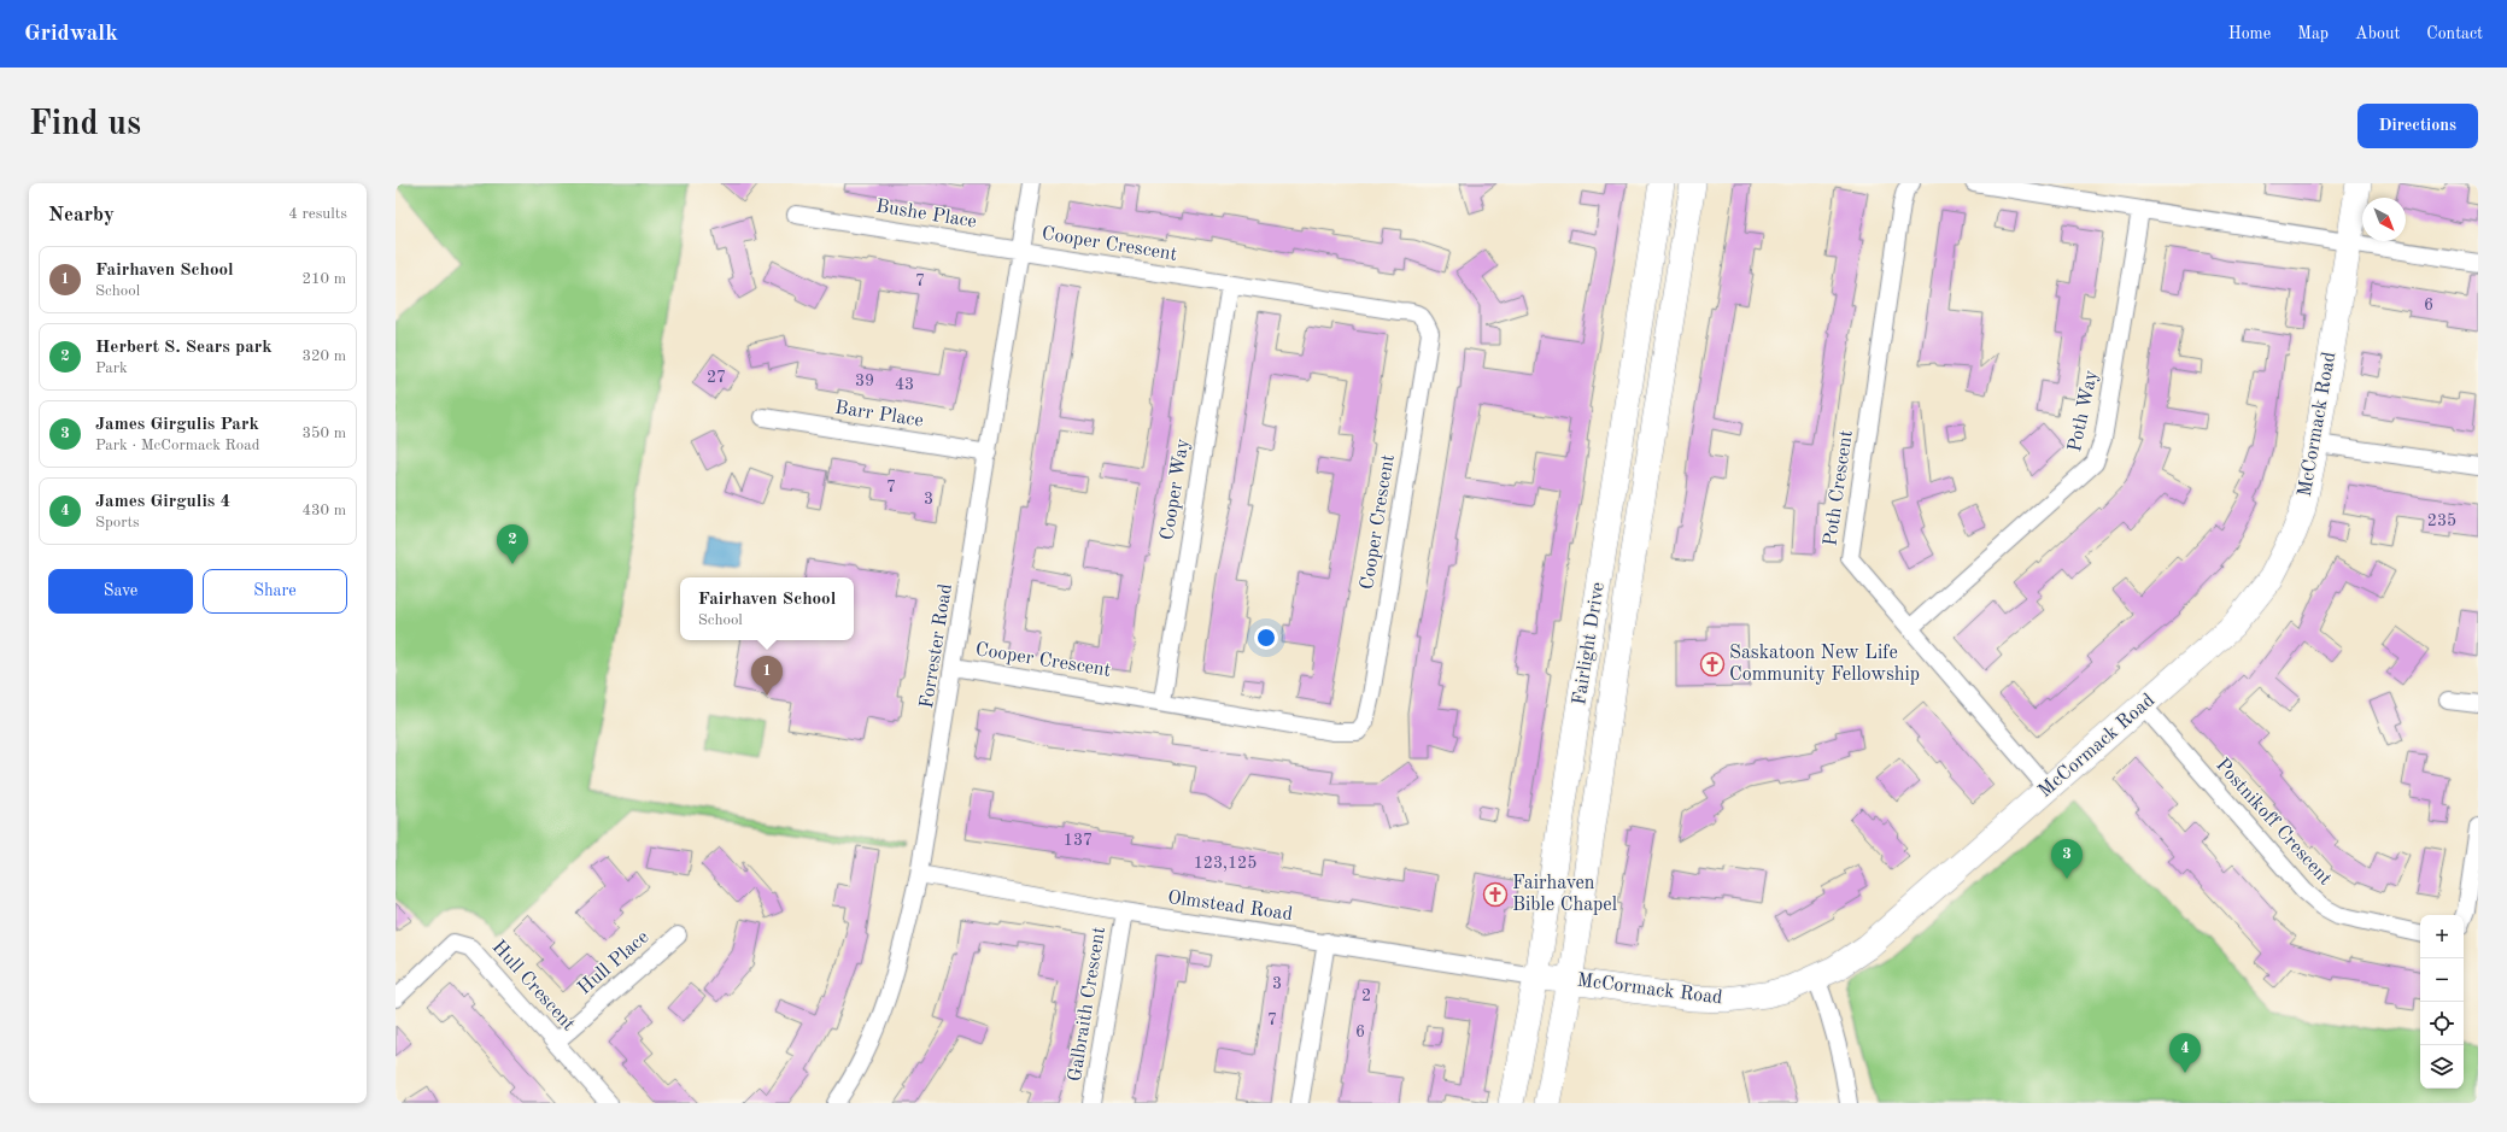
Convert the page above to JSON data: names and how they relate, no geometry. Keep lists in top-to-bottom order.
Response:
{
  "streets": {
    "main road": ["McCormack Road", "Fairlight Drive"],
    "street": [
      "Bushe Place",
      "Cooper Crescent",
      "Poth Way",
      "Barr Place",
      "Poth Crescent",
      "Cooper Way",
      "Forrester Road",
      "Postnikoff Crescent",
      "Olmstead Road",
      "Hull Place",
      "Hull Crescent",
      "Galbraith Crescent"
    ]
  },
  "crossings": [
    ["Bushe Place", "Cooper Crescent"],
    ["Bushe Place", "Forrester Road"],
    ["Cooper Crescent", "Cooper Way"],
    ["Cooper Crescent", "Forrester Road"],
    ["Poth Way", "Poth Crescent"],
    ["Barr Place", "Forrester Road"],
    ["McCormack Road", "Poth Crescent"],
    ["McCormack Road", "Fairlight Drive"],
    ["McCormack Road", "Postnikoff Crescent"],
    ["McCormack Road", "Olmstead Road"],
    ["Fairlight Drive", "Olmstead Road"],
    ["Forrester Road", "Olmstead Road"],
    ["Olmstead Road", "Galbraith Crescent"],
    ["Hull Place", "Hull Crescent"]
  ],
  "places": {
    "church": ["Saskatoon New Life Community Fellowship", "Fairhaven Bible Chapel"]
  },
  "house_numbers": [
    "7",
    "6",
    "27",
    "39",
    "43",
    "7",
    "3",
    "235",
    "137",
    "123,125",
    "3",
    "2",
    "7",
    "6"
  ],
  "north": "bottom right",
  "page": {
    "header": "Gridwalk",
    "nav": [
      "Home",
      "Map",
      "About",
      "Contact"
    ],
    "buttons": [
      "Directions",
      ["Save", "Share"]
    ],
    "title": "Find us",
    "heading": ["Nearby", "4 results"],
    "list": [
      {
        "mark": "1",
        "name": "Fairhaven School",
        "note": "School",
        "value": "210 m"
      },
      {
        "mark": "2",
        "name": "Herbert S. Sears park",
        "note": "Park",
        "value": "320 m"
      },
      {
        "mark": "3",
        "name": "James Girgulis Park",
        "note": "Park · McCormack Road",
        "value": "350 m"
      },
      {
        "mark": "4",
        "name": "James Girgulis 4",
        "note": "Sports",
        "value": "430 m"
      }
    ],
    "pins": [
      "2",
      "1",
      "3",
      "4"
    ],
    "popup": ["Fairhaven School", "School"],
    "map_buttons": ["+", "−"]
  }
}
